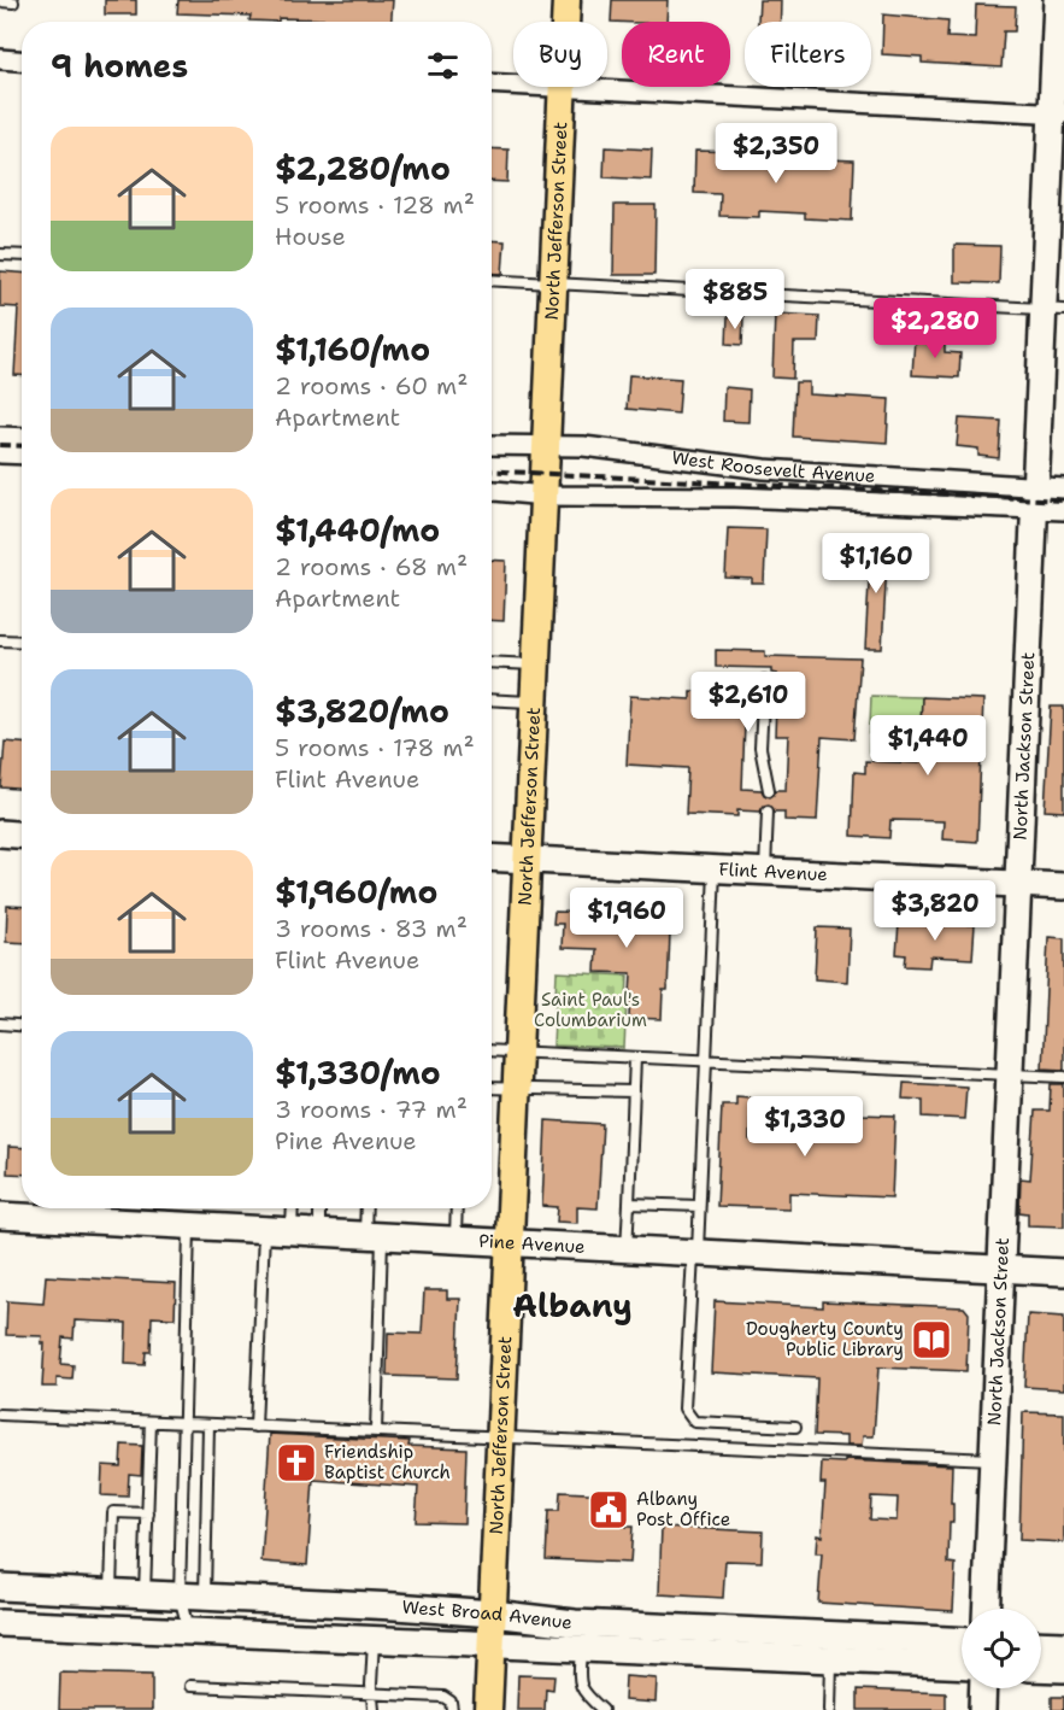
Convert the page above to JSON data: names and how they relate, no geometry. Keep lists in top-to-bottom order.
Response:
{
  "streets": {
    "main road": [
      "North Jefferson Street",
      "North Jackson Street",
      "Flint Avenue",
      "Pine Avenue",
      "West Broad Avenue"
    ],
    "street": ["West Roosevelt Avenue"]
  },
  "crossings": [
    ["North Jefferson Street", "West Roosevelt Avenue"],
    ["North Jefferson Street", "Flint Avenue"],
    ["North Jefferson Street", "Pine Avenue"],
    ["North Jefferson Street", "West Broad Avenue"],
    ["West Roosevelt Avenue", "North Jackson Street"],
    ["North Jackson Street", "Flint Avenue"],
    ["North Jackson Street", "Pine Avenue"]
  ],
  "districts": ["Albany"],
  "parks": ["Saint Paul's Columbarium"],
  "places": {
    "library": ["Dougherty County Public Library"],
    "church": ["Friendship Baptist Church"],
    "public building": ["Albany Post Office"]
  },
  "page": {
    "chip": ["Buy", "Rent", "Filters"],
    "heading": "9 homes",
    "list": [
      {
        "name": "$2,280/mo",
        "note": "5 rooms · 128 m² · House"
      },
      {
        "name": "$1,160/mo",
        "note": "2 rooms · 60 m² · Apartment"
      },
      {
        "name": "$1,440/mo",
        "note": "2 rooms · 68 m² · Apartment"
      },
      {
        "name": "$3,820/mo",
        "note": "5 rooms · 178 m² · Flint Avenue"
      },
      {
        "name": "$1,960/mo",
        "note": "3 rooms · 83 m² · Flint Avenue"
      },
      {
        "name": "$1,330/mo",
        "note": "3 rooms · 77 m² · Pine Avenue"
      }
    ],
    "price": [
      "$2,350",
      "$885",
      "$2,280",
      "$1,160",
      "$2,610",
      "$1,440",
      "$3,820",
      "$1,960",
      "$1,330"
    ]
  }
}
